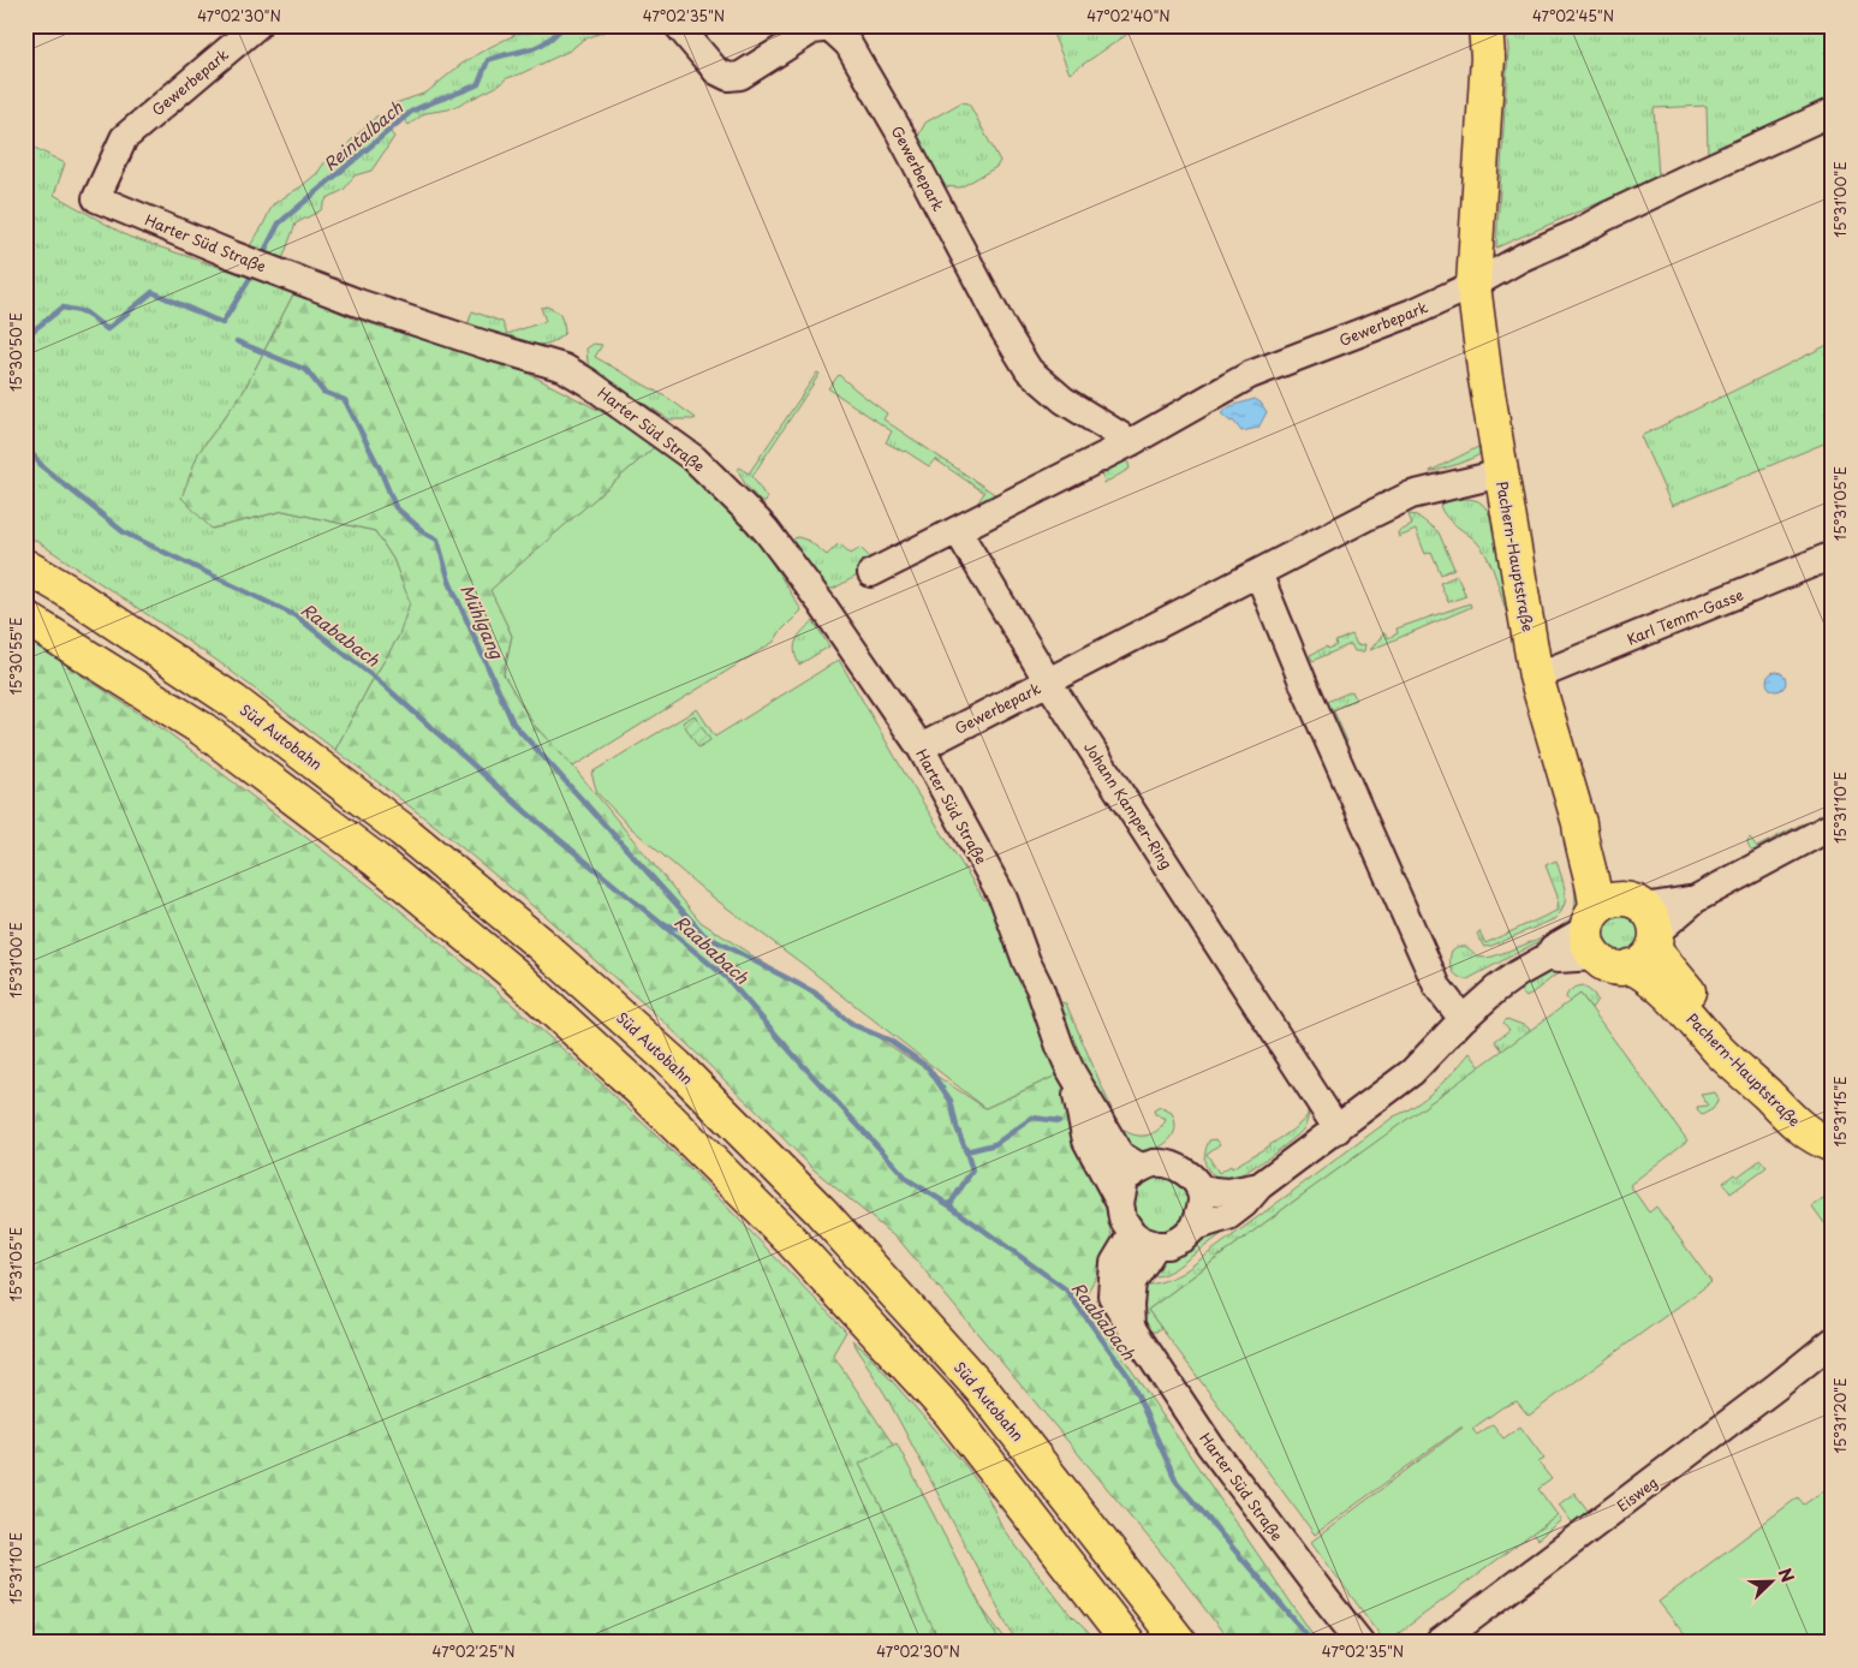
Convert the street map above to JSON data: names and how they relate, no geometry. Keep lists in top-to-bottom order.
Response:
{
  "streets": {
    "main road": ["Pachern-Hauptstraße", "Süd Autobahn"],
    "street": [
      "Gewerbepark",
      "Harter Süd Straße",
      "Karl Temm-Gasse",
      "Johann Kamper-Ring",
      "Eisweg"
    ]
  },
  "crossings": [
    ["Gewerbepark", "Harter Süd Straße"],
    ["Gewerbepark", "Pachern-Hauptstraße"],
    ["Gewerbepark", "Johann Kamper-Ring"],
    ["Pachern-Hauptstraße", "Karl Temm-Gasse"]
  ],
  "water": ["Reintalbach", "Mühlgang", "Raababach"],
  "north": "top right",
  "coordinates": [
    "47°02'30\"N",
    "47°02'35\"N",
    "47°02'40\"N",
    "47°02'45\"N",
    "15°31'00\"E",
    "15°30'50\"E",
    "15°31'05\"E",
    "15°30'55\"E",
    "15°31'10\"E",
    "15°31'15\"E",
    "15°31'20\"E",
    "47°02'25\"N"
  ]
}
